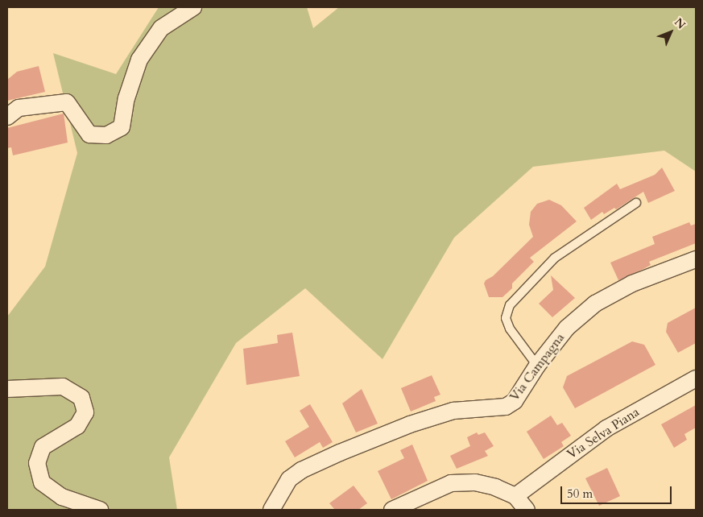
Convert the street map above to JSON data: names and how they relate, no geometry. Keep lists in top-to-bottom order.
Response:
{
  "streets": {
    "street": ["Via Campagna", "Via Selva Piana"]
  },
  "scale_bar": "50 m",
  "north": "top right"
}
